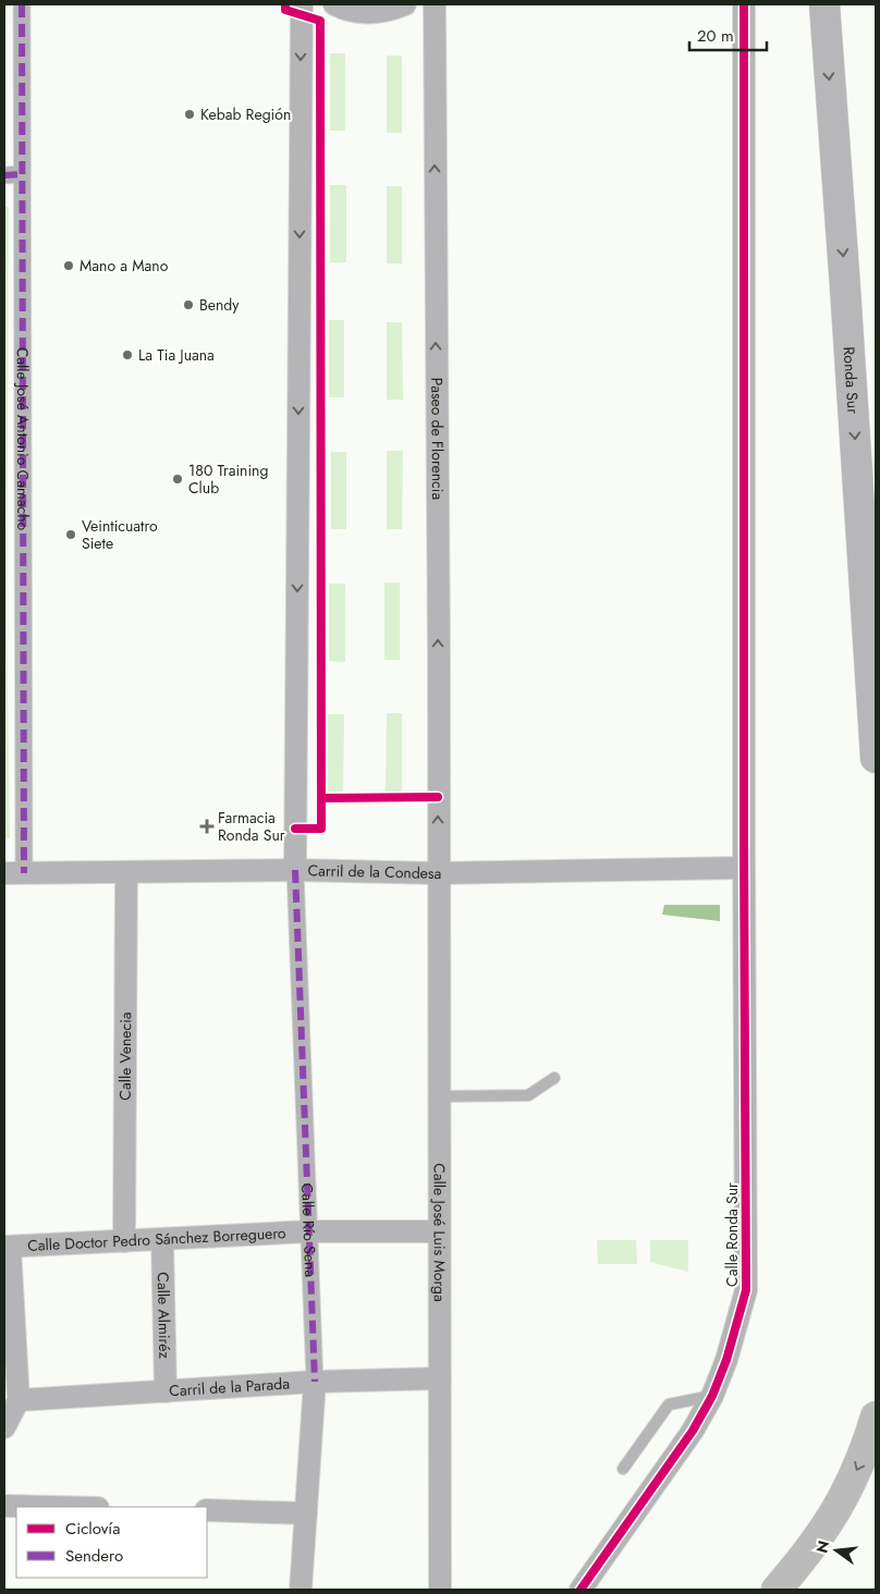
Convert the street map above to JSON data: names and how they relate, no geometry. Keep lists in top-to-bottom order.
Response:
{
  "streets": {
    "main road": ["Ronda Sur"],
    "street": [
      "Calle José Antonio Camacho",
      "Paseo de Florencia",
      "Carril de la Condesa",
      "Calle Venecia",
      "Calle Río Sena",
      "Calle José Luis Morga",
      "Calle Ronda Sur",
      "Calle Doctor Pedro Sánchez Borreguero",
      "Calle Almiréz",
      "Carril de la Parada"
    ]
  },
  "crossings": [
    ["Calle José Antonio Camacho", "Carril de la Condesa"],
    ["Paseo de Florencia", "Carril de la Condesa"],
    ["Paseo de Florencia", "Calle José Luis Morga"],
    ["Carril de la Condesa", "Calle Venecia"],
    ["Carril de la Condesa", "Calle Río Sena"],
    ["Carril de la Condesa", "Calle José Luis Morga"],
    ["Carril de la Condesa", "Calle Ronda Sur"],
    ["Calle Venecia", "Calle Doctor Pedro Sánchez Borreguero"],
    ["Calle Río Sena", "Calle Doctor Pedro Sánchez Borreguero"],
    ["Calle Río Sena", "Carril de la Parada"],
    ["Calle José Luis Morga", "Calle Doctor Pedro Sánchez Borreguero"],
    ["Calle José Luis Morga", "Carril de la Parada"],
    ["Calle Doctor Pedro Sánchez Borreguero", "Calle Almiréz"],
    ["Calle Almiréz", "Carril de la Parada"]
  ],
  "one_way": ["Ronda Sur"],
  "places": {
    "other": [
      "Kebab Región",
      "Mano a Mano",
      "Bendy",
      "La Tia Juana",
      "180 Training Club",
      "Veinticuatro Siete"
    ],
    "health": ["Farmacia Ronda Sur"]
  },
  "legend": ["Ciclovía", "Sendero"],
  "scale_bar": "20 m",
  "north": "left"
}
